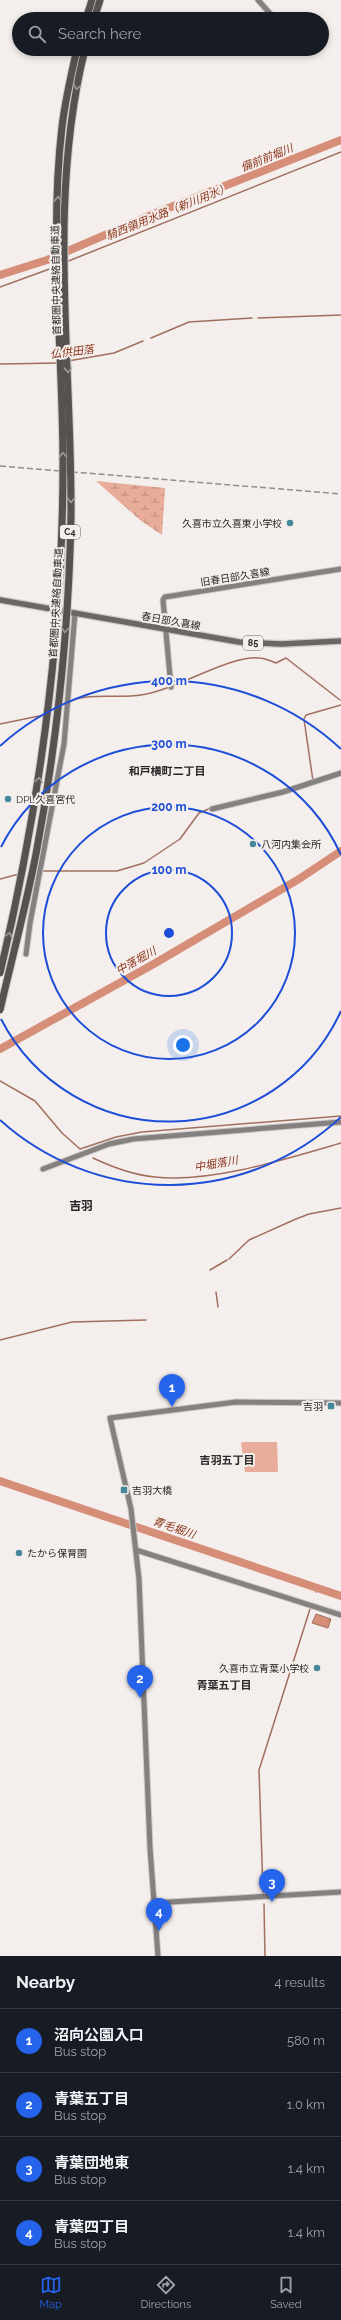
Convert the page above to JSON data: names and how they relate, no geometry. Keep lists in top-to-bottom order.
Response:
{
  "streets": {
    "highway": ["首都圏中央連絡自動車道", "C4"],
    "main road": ["春日部久喜線", "85"],
    "street": ["旧春日部久喜線"]
  },
  "crossings": [
    ["旧春日部久喜線", "春日部久喜線"]
  ],
  "districts": [
    "和戸横町二丁目",
    "吉羽",
    "吉羽五丁目",
    "青葉五丁目"
  ],
  "water": [
    "備前前堀川",
    "騎西領用水路（新川用水）",
    "仏供田落",
    "中落堀川",
    "中堀落川",
    "青毛堀川"
  ],
  "places": {
    "other": [
      "久喜市立久喜東小学校",
      "DPL久喜宮代",
      "八河内集会所",
      "たから保育園",
      "久喜市立青葉小学校"
    ],
    "transit": ["吉羽", "吉羽大橋"]
  },
  "page": {
    "search": "Search here",
    "pins": [
      "1",
      "2",
      "3",
      "4"
    ],
    "heading": ["Nearby", "4 results"],
    "list": [
      {
        "mark": "1",
        "name": "沼向公園入口",
        "note": "Bus stop",
        "value": "580 m"
      },
      {
        "mark": "2",
        "name": "青葉五丁目",
        "note": "Bus stop",
        "value": "1.0 km"
      },
      {
        "mark": "3",
        "name": "青葉団地東",
        "note": "Bus stop",
        "value": "1.4 km"
      },
      {
        "mark": "4",
        "name": "青葉四丁目",
        "note": "Bus stop",
        "value": "1.4 km"
      }
    ],
    "nav": ["Map", "Directions", "Saved"]
  },
  "rings": [
    "400 m",
    "300 m",
    "200 m",
    "100 m"
  ]
}
